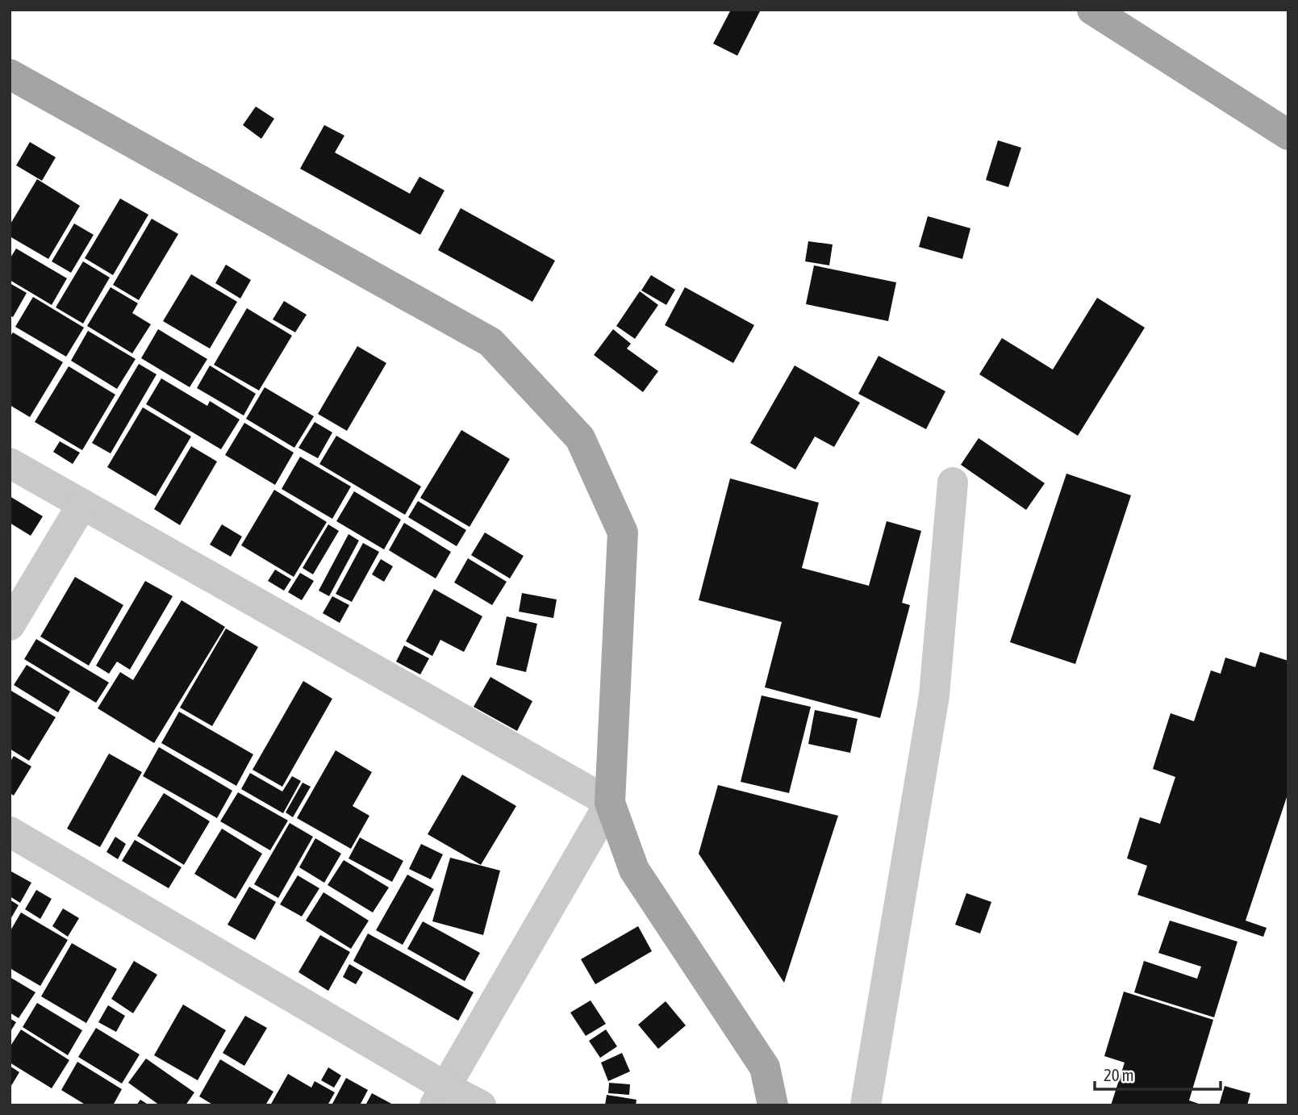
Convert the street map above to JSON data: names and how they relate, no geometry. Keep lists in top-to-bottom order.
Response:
{
  "scale_bar": "20 m"
}
